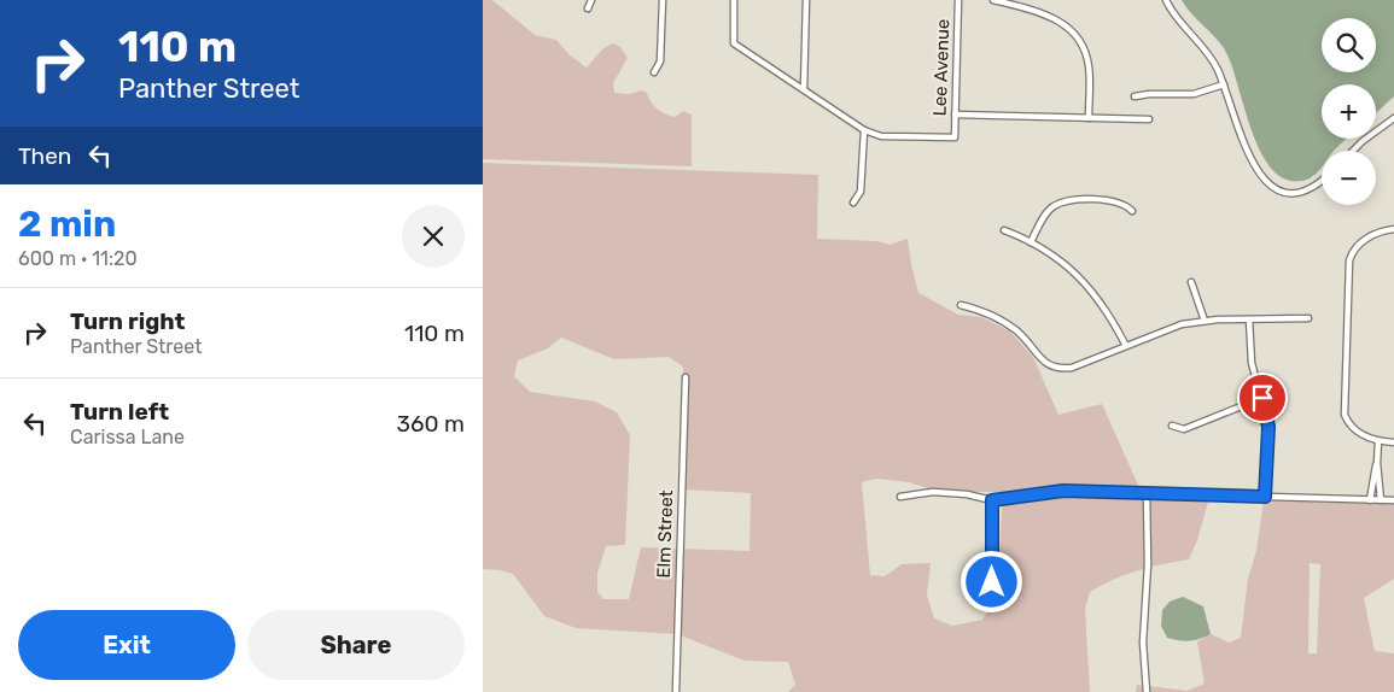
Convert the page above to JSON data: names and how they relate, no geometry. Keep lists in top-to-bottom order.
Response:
{
  "streets": {
    "street": ["Lee Avenue", "Elm Street"]
  },
  "page": {
    "turn": ["110 m", "Panther Street"],
    "map_buttons": ["+", "−"],
    "then": "Then",
    "heading": ["2 min", "600 m · 11:20"],
    "list": [
      {
        "name": "Turn right",
        "note": "Panther Street",
        "value": "110 m"
      },
      {
        "name": "Turn left",
        "note": "Carissa Lane",
        "value": "360 m"
      }
    ],
    "buttons": ["Exit", "Share"]
  }
}
